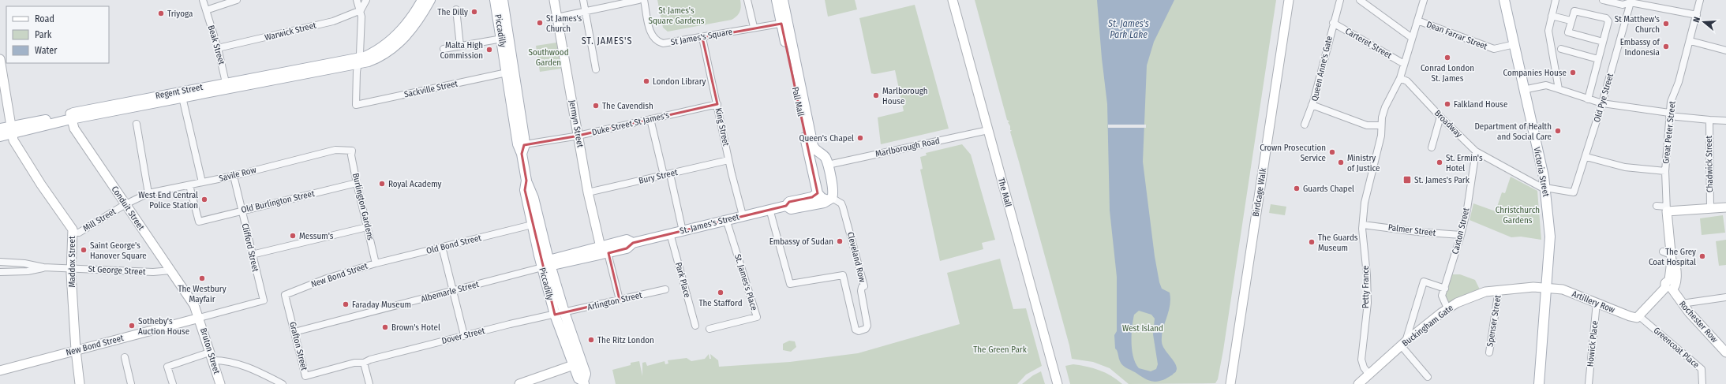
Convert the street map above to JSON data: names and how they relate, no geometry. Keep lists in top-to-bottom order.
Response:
{
  "streets": {
    "main road": [
      "Piccadilly",
      "Regent Street",
      "Pall Mall",
      "Victoria Street",
      "St. James's Street"
    ],
    "street": [
      "Warwick Street",
      "Dean Farrar Street",
      "St James's Square",
      "Carteret Street",
      "Beak Street",
      "Queen Anne's Gate",
      "Sackville Street",
      "Old Pye Street",
      "Jermyn Street",
      "Duke Street St James's",
      "Broadway",
      "King Street",
      "Great Peter Street",
      "Marlborough Road",
      "Chadwick Street",
      "Savile Row",
      "Bury Street",
      "The Mall",
      "Birdcage Walk",
      "Old Burlington Street",
      "Burlington Gardens",
      "Conduit Street",
      "Mill Street",
      "Palmer Street",
      "Caxton Street",
      "Old Bond Street",
      "Clifford Street",
      "Cleveland Row",
      "Maddox Street",
      "St George Street",
      "New Bond Street",
      "Park Place",
      "St. James's Place",
      "Petty France",
      "Albemarle Street",
      "Arlington Street",
      "Artillery Row",
      "Spenser Street",
      "Rochester Row",
      "Buckingham Gate",
      "Dover Street",
      "Howick Place",
      "Grafton Street",
      "Greencoat Place",
      "Bruton Street"
    ]
  },
  "crossings": [
    ["Piccadilly", "Sackville Street"],
    ["Piccadilly", "Duke Street St James's"],
    ["Piccadilly", "St. James's Street"],
    ["Piccadilly", "Old Bond Street"],
    ["Piccadilly", "Albemarle Street"],
    ["Piccadilly", "Arlington Street"],
    ["Piccadilly", "Dover Street"],
    ["Warwick Street", "Beak Street"],
    ["Dean Farrar Street", "Victoria Street"],
    ["St James's Square", "Pall Mall"],
    ["St James's Square", "King Street"],
    ["Carteret Street", "Queen Anne's Gate"],
    ["Beak Street", "Regent Street"],
    ["Queen Anne's Gate", "Petty France"],
    ["Sackville Street", "Regent Street"],
    ["Regent Street", "Conduit Street"],
    ["Regent Street", "Maddox Street"],
    ["Old Pye Street", "Broadway"],
    ["Pall Mall", "Marlborough Road"],
    ["Pall Mall", "St. James's Street"],
    ["Pall Mall", "Cleveland Row"],
    ["Jermyn Street", "Duke Street St James's"],
    ["Jermyn Street", "Bury Street"],
    ["Jermyn Street", "St. James's Street"],
    ["Duke Street St James's", "King Street"],
    ["Broadway", "Victoria Street"],
    ["Broadway", "Caxton Street"],
    ["King Street", "Bury Street"],
    ["King Street", "St. James's Street"],
    ["Marlborough Road", "The Mall"],
    ["Victoria Street", "Artillery Row"],
    ["Victoria Street", "Buckingham Gate"],
    ["Savile Row", "Old Burlington Street"],
    ["Savile Row", "Burlington Gardens"],
    ["Savile Row", "Conduit Street"],
    ["Savile Row", "Mill Street"],
    ["Savile Row", "Clifford Street"],
    ["Old Burlington Street", "Burlington Gardens"],
    ["Old Burlington Street", "Clifford Street"],
    ["Burlington Gardens", "Old Bond Street"],
    ["Burlington Gardens", "New Bond Street"],
    ["Conduit Street", "Mill Street"],
    ["Conduit Street", "St George Street"],
    ["Conduit Street", "New Bond Street"],
    ["Conduit Street", "Bruton Street"],
    ["Mill Street", "Maddox Street"],
    ["St. James's Street", "Cleveland Row"],
    ["St. James's Street", "Park Place"],
    ["St. James's Street", "St. James's Place"],
    ["St. James's Street", "Albemarle Street"],
    ["Palmer Street", "Caxton Street"],
    ["Palmer Street", "Petty France"],
    ["Caxton Street", "Buckingham Gate"],
    ["Old Bond Street", "New Bond Street"],
    ["Clifford Street", "New Bond Street"],
    ["Maddox Street", "St George Street"],
    ["Maddox Street", "New Bond Street"],
    ["New Bond Street", "Grafton Street"],
    ["New Bond Street", "Bruton Street"],
    ["Petty France", "Buckingham Gate"],
    ["Albemarle Street", "Grafton Street"],
    ["Arlington Street", "Dover Street"],
    ["Artillery Row", "Buckingham Gate"],
    ["Artillery Row", "Howick Place"],
    ["Artillery Row", "Greencoat Place"],
    ["Spenser Street", "Buckingham Gate"],
    ["Dover Street", "Grafton Street"]
  ],
  "districts": ["ST. JAMES'S"],
  "water": ["St. James's Park Lake"],
  "parks": [
    "St James's Square Gardens",
    "Southwood Garden",
    "Christchurch Gardens",
    "West Island",
    "The Green Park"
  ],
  "places": {
    "other": [
      "The Dilly",
      "Triyoga",
      "St James's Church",
      "St Matthew's Church",
      "Embassy of Indonesia",
      "Malta High Commission",
      "Conrad London St. James",
      "Companies House",
      "London Library",
      "Marlborough House",
      "Falkland House",
      "The Cavendish",
      "Department of Health and Social Care",
      "Queen's Chapel",
      "Crown Prosecution Service",
      "Ministry of Justice",
      "St. Ermin's Hotel",
      "Royal Academy",
      "Guards Chapel",
      "West End Central Police Station",
      "Messum's",
      "Embassy of Sudan",
      "The Guards Museum",
      "Saint George's Hanover Square",
      "The Grey Coat Hospital",
      "The Westbury Mayfair",
      "The Stafford",
      "Faraday Museum",
      "Sotheby's Auction House",
      "Brown's Hotel",
      "The Ritz London"
    ],
    "transit": ["St. James's Park"]
  },
  "legend": ["Road", "Park", "Water"],
  "north": "left"
}
